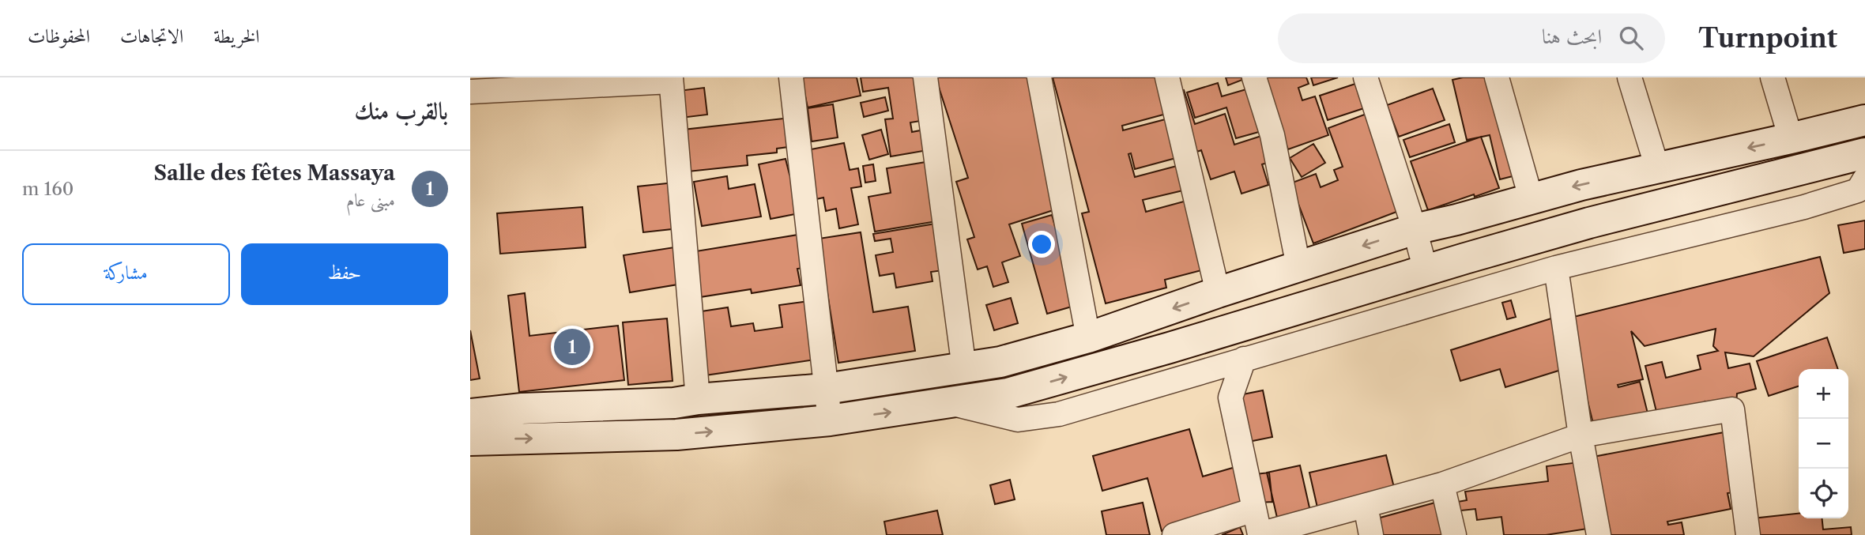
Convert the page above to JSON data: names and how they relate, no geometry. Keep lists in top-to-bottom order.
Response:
{
  "page": {
    "header": "Turnpoint",
    "search": "ابحث هنا",
    "nav": ["الخريطة", "الاتجاهات", "المحفوظات"],
    "heading": "بالقرب منك",
    "list": [
      {
        "mark": "1",
        "name": "Salle des fêtes Massaya",
        "note": "مبنى عام",
        "value": "160 m"
      }
    ],
    "buttons": ["حفظ", "مشاركة"],
    "pins": "1",
    "map_buttons": ["+", "−"]
  }
}
